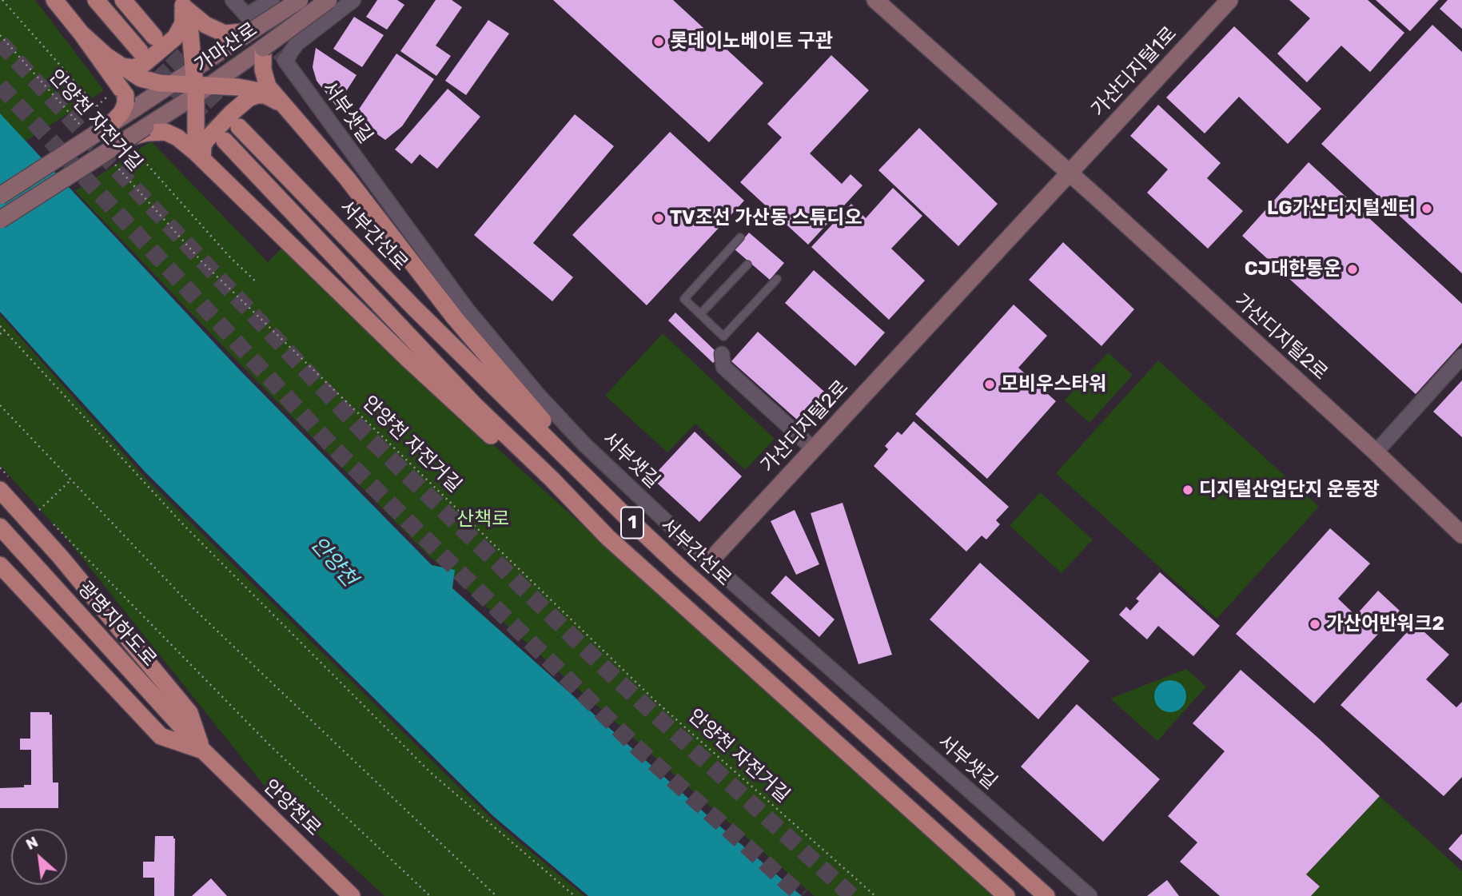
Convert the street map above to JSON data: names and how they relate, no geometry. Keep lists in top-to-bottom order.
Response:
{
  "streets": {
    "main road": [
      "서부간선로",
      "1",
      "광명지하도로",
      "안양천로"
    ],
    "street": [
      "가마산로",
      "가산디지털1로",
      "서부샛길",
      "가산디지털2로"
    ],
    "path": ["안양천 자전거길"]
  },
  "crossings": [
    ["가산디지털1로", "가산디지털2로"],
    ["서부샛길", "가산디지털2로"],
    ["광명지하도로", "안양천로"]
  ],
  "water": ["안양천"],
  "parks": ["산책로"],
  "places": [
    "롯데이노베이트 구관",
    "LG가산디지털센터",
    "TV조선 가산동 스튜디오",
    "CJ대한통운",
    "모비우스타워",
    "디지털산업단지 운동장",
    "가산어반워크2"
  ],
  "north": "top left"
}
